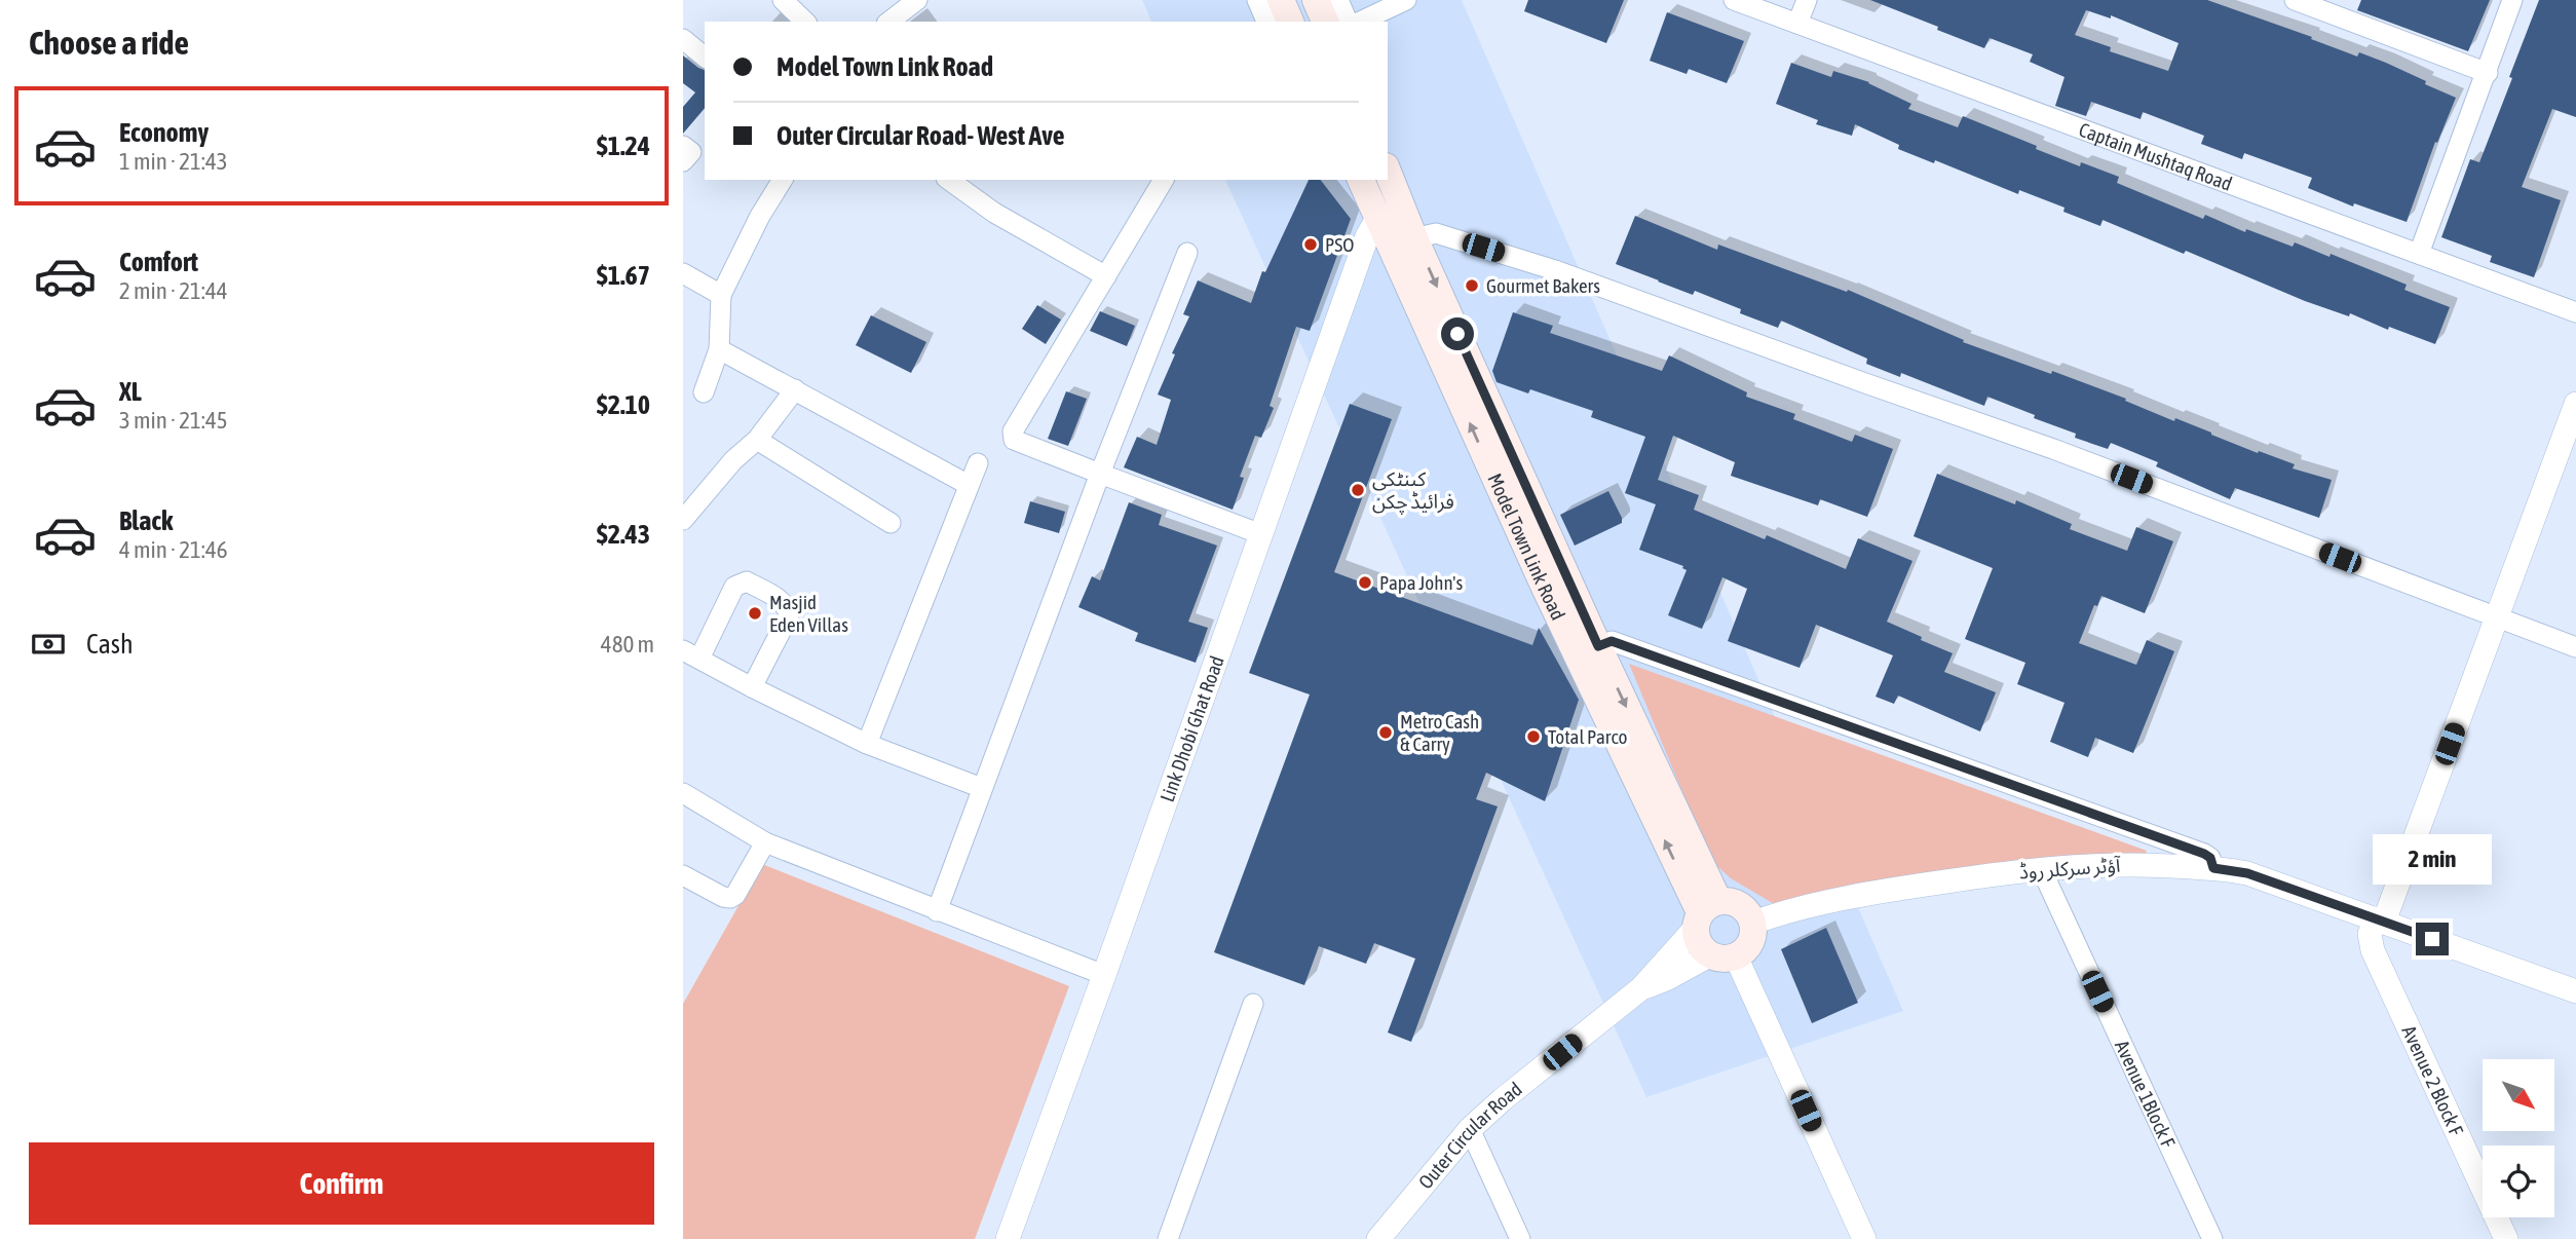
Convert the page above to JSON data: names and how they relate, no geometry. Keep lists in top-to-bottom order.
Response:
{
  "streets": {
    "main road": ["Model Town Link Road"],
    "street": [
      "Captain Mushtaq Road",
      "Link Dhobi Ghat Road",
      "آؤٹر سرکلر روڈ",
      "Avenue 2 Block F",
      "Avenue 1Block F",
      "Outer Circular Road"
    ]
  },
  "crossings": [
    ["Model Town Link Road", "Link Dhobi Ghat Road"],
    ["Model Town Link Road", "آؤٹر سرکلر روڈ"],
    ["Model Town Link Road", "Outer Circular Road"],
    ["آؤٹر سرکلر روڈ", "Avenue 2 Block F"],
    ["آؤٹر سرکلر روڈ", "Avenue 1Block F"],
    ["آؤٹر سرکلر روڈ", "Outer Circular Road"]
  ],
  "places": [
    "PSO",
    "Gourmet Bakers",
    "کینٹکی فرائیڈ چکن",
    "Papa John's",
    "Masjid Eden Villas",
    "Metro Cash & Carry",
    "Total Parco"
  ],
  "north": "bottom right",
  "page": {
    "heading": "Choose a ride",
    "banner": ["Model Town Link Road", "Outer Circular Road- West Ave"],
    "list": [
      {
        "name": "Economy",
        "note": "1 min · 21:43",
        "value": "$1.24"
      },
      {
        "name": "Comfort",
        "note": "2 min · 21:44",
        "value": "$1.67"
      },
      {
        "name": "XL",
        "note": "3 min · 21:45",
        "value": "$2.10"
      },
      {
        "name": "Black",
        "note": "4 min · 21:46",
        "value": "$2.43"
      }
    ],
    "pay": ["Cash", "480 m"],
    "bubble": "2 min",
    "buttons": "Confirm"
  }
}
